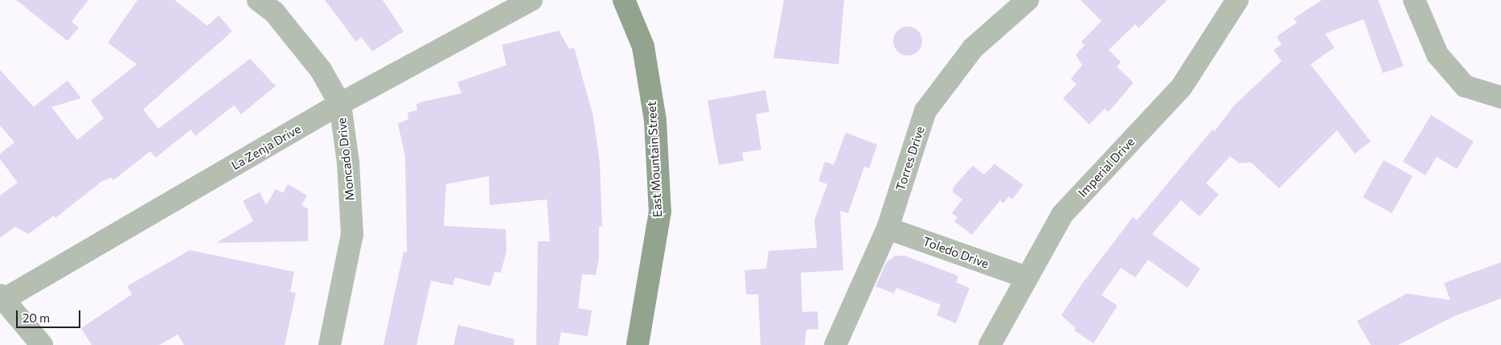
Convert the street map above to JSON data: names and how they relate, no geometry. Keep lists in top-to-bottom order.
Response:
{
  "streets": {
    "street": [
      "La Zenja Drive",
      "Torres Drive",
      "Moncado Drive",
      "East Mountain Street",
      "Imperial Drive",
      "Toledo Drive"
    ]
  },
  "crossings": [
    ["La Zenja Drive", "Moncado Drive"],
    ["Torres Drive", "Toledo Drive"],
    ["Imperial Drive", "Toledo Drive"]
  ],
  "scale_bar": "20 m"
}
